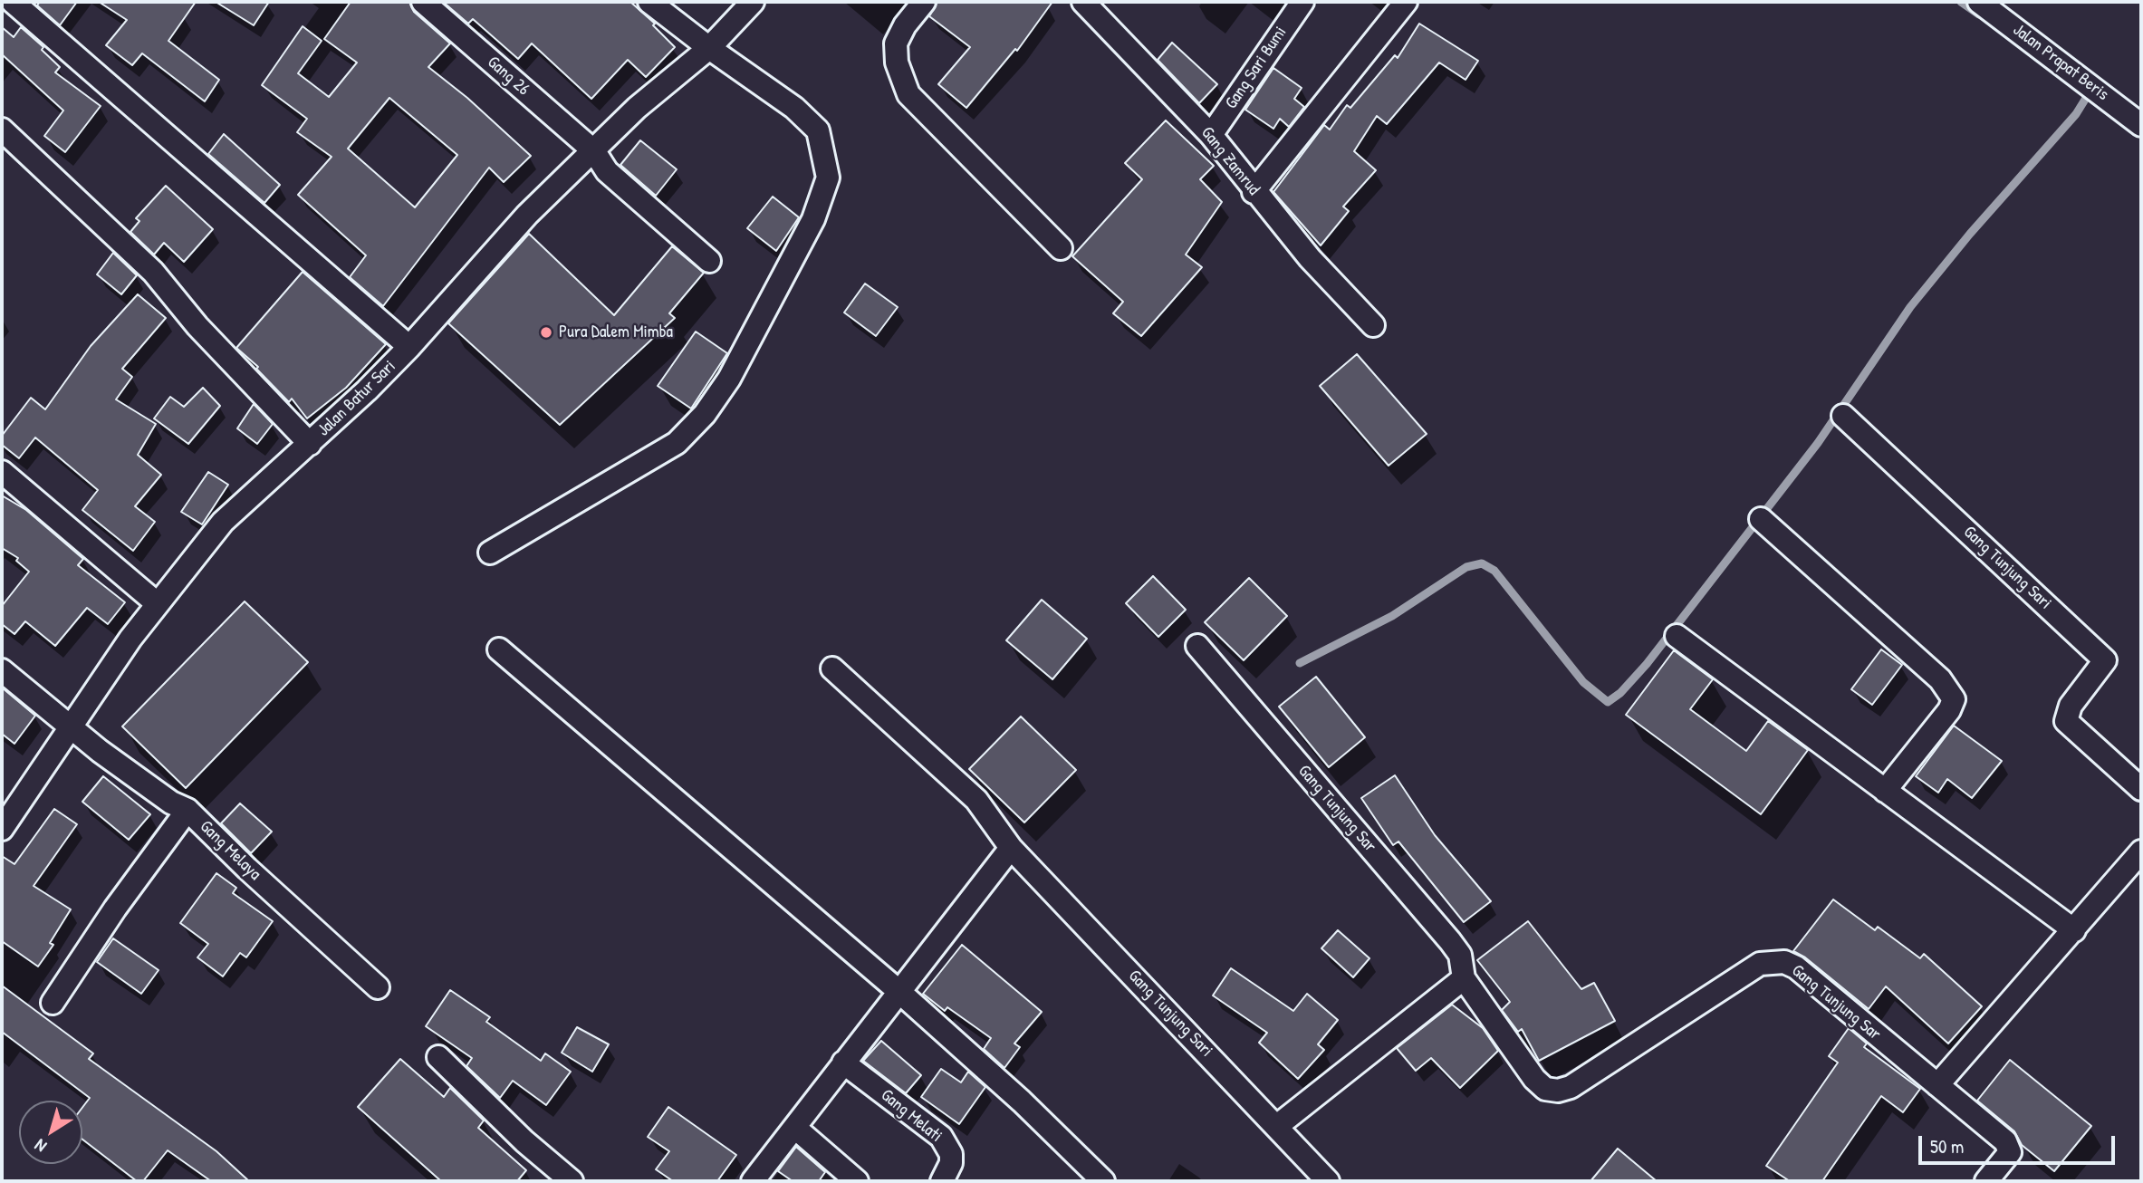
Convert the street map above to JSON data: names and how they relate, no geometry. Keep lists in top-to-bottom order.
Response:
{
  "streets": {
    "street": [
      "Jalan Prapat Beris",
      "Gang Sari Bumi",
      "Gang 26",
      "Gang Zamrud",
      "Jalan Batur Sari",
      "Gang Tunjung Sari",
      "Gang Tunjung Sar",
      "Gang Melaya",
      "Gang Melati"
    ]
  },
  "crossings": [
    ["Gang Sari Bumi", "Gang Zamrud"],
    ["Gang 26", "Jalan Batur Sari"],
    ["Jalan Batur Sari", "Gang Melaya"]
  ],
  "places": ["Pura Dalem Mimba"],
  "scale_bar": "50 m",
  "north": "bottom left"
}
